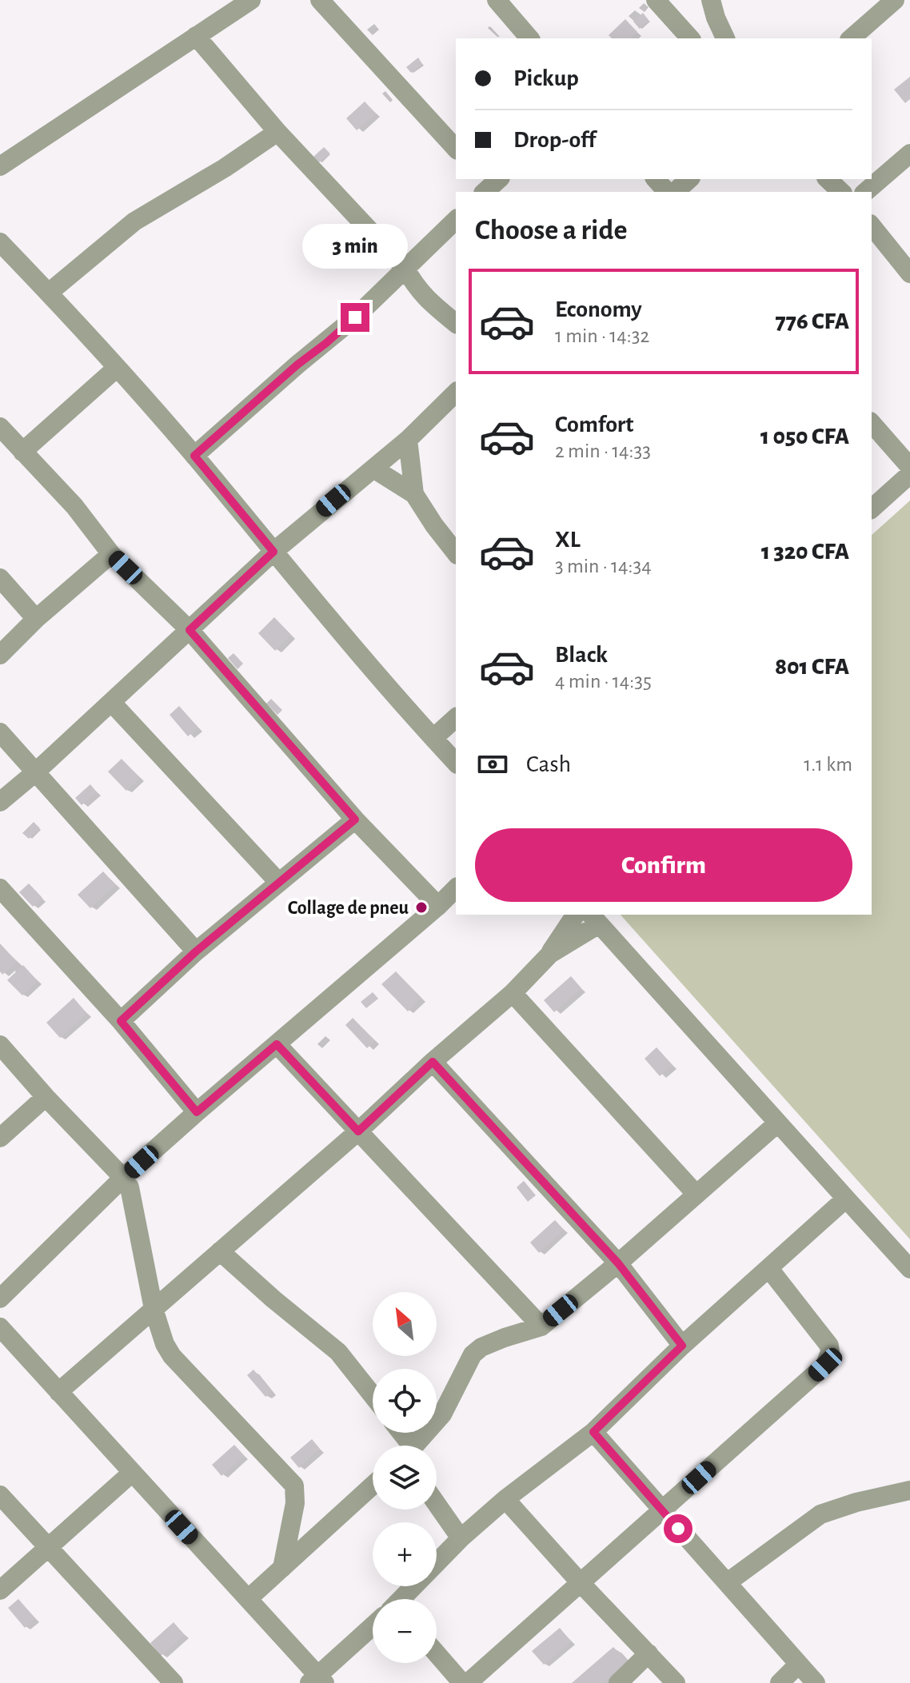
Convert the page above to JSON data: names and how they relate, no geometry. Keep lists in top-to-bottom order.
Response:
{
  "places": ["Collage de pneu"],
  "north": "top left",
  "page": {
    "banner": ["Pickup", "Drop-off"],
    "heading": "Choose a ride",
    "bubble": "3 min",
    "list": [
      {
        "name": "Economy",
        "note": "1 min · 14:32",
        "value": "776 CFA"
      },
      {
        "name": "Comfort",
        "note": "2 min · 14:33",
        "value": "1 050 CFA"
      },
      {
        "name": "XL",
        "note": "3 min · 14:34",
        "value": "1 320 CFA"
      },
      {
        "name": "Black",
        "note": "4 min · 14:35",
        "value": "801 CFA"
      }
    ],
    "pay": ["Cash", "1.1 km"],
    "buttons": "Confirm",
    "map_buttons": ["+", "−"]
  }
}
